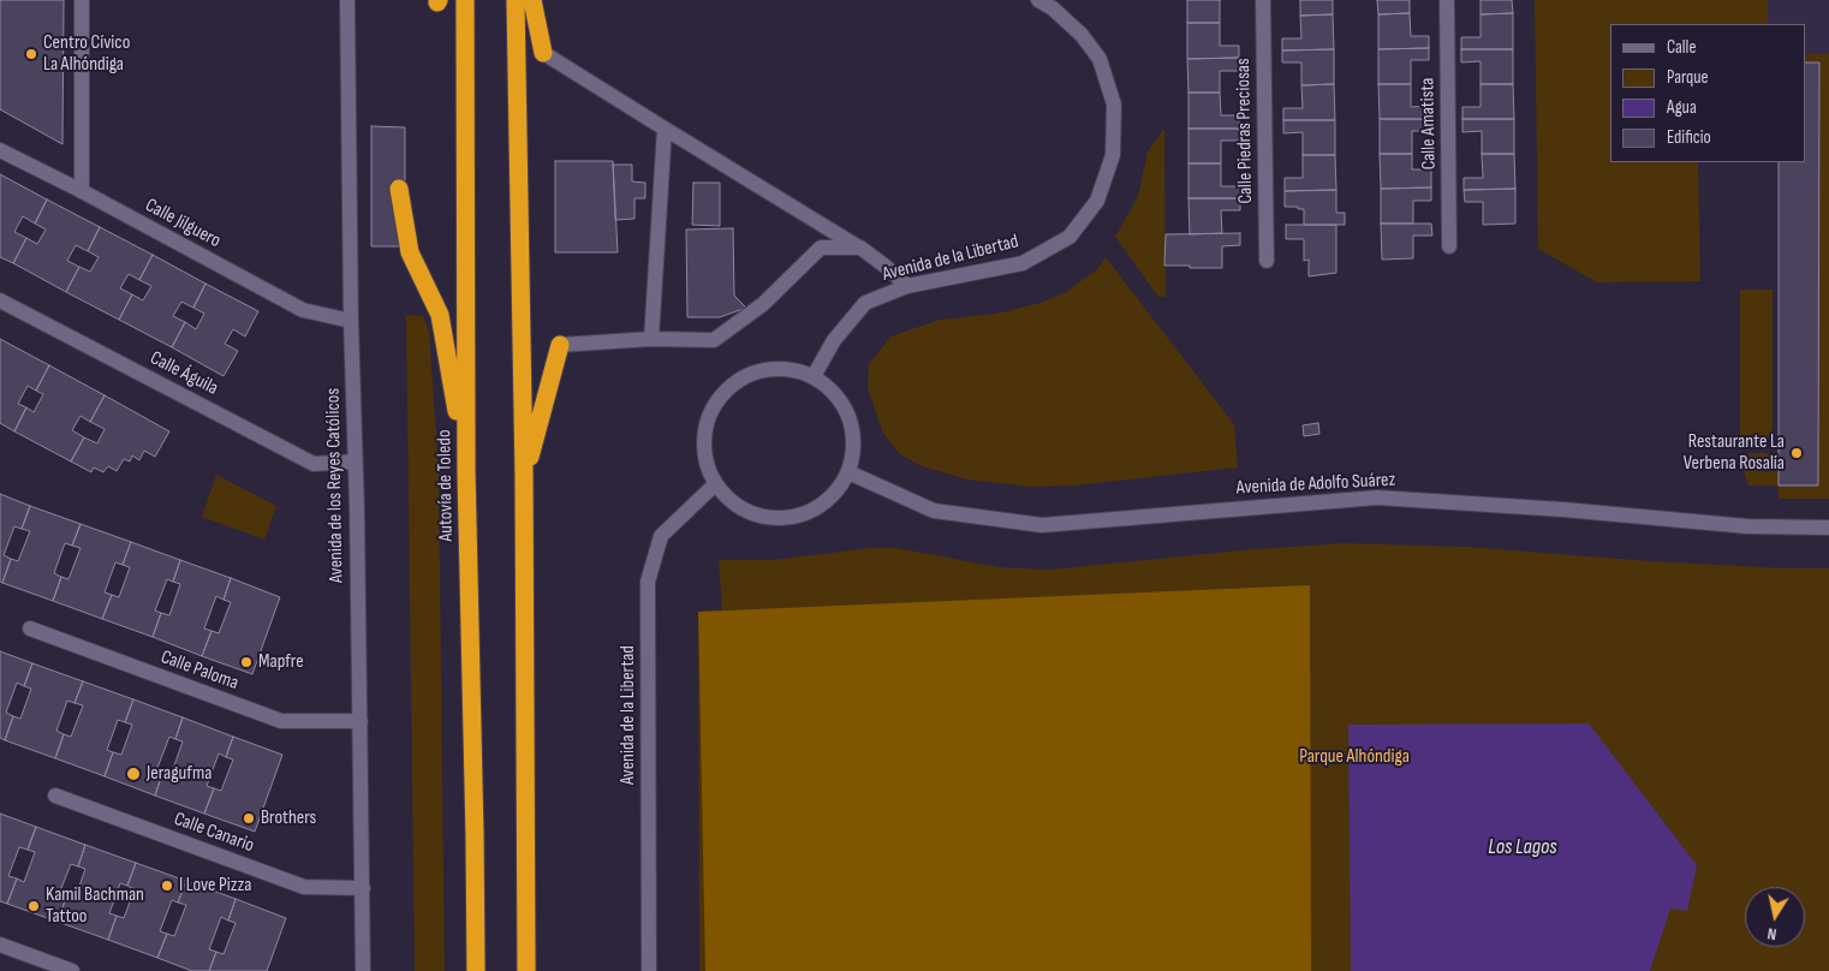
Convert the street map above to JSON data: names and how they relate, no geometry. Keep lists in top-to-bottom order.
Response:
{
  "streets": {
    "highway": ["Autovía de Toledo"],
    "street": [
      "Calle Amatista",
      "Calle Piedras Preciosas",
      "Calle Jilguero",
      "Avenida de la Libertad",
      "Calle Águila",
      "Avenida de Adolfo Suárez",
      "Avenida de los Reyes Católicos",
      "Calle Paloma",
      "Calle Canario"
    ]
  },
  "crossings": [
    ["Calle Jilguero", "Avenida de los Reyes Católicos"],
    ["Avenida de la Libertad", "Avenida de Adolfo Suárez"],
    ["Calle Águila", "Avenida de los Reyes Católicos"],
    ["Avenida de los Reyes Católicos", "Calle Paloma"],
    ["Avenida de los Reyes Católicos", "Calle Canario"]
  ],
  "water": ["Los Lagos"],
  "parks": ["Parque Alhóndiga"],
  "places": [
    "Centro Cívico La Alhóndiga",
    "Restaurante La Verbena Rosalía",
    "Mapfre",
    "Jeragufma",
    "Brothers",
    "I Love Pizza",
    "Kamil Bachman Tattoo"
  ],
  "legend": [
    "Calle",
    "Parque",
    "Agua",
    "Edificio"
  ],
  "north": "bottom"
}
